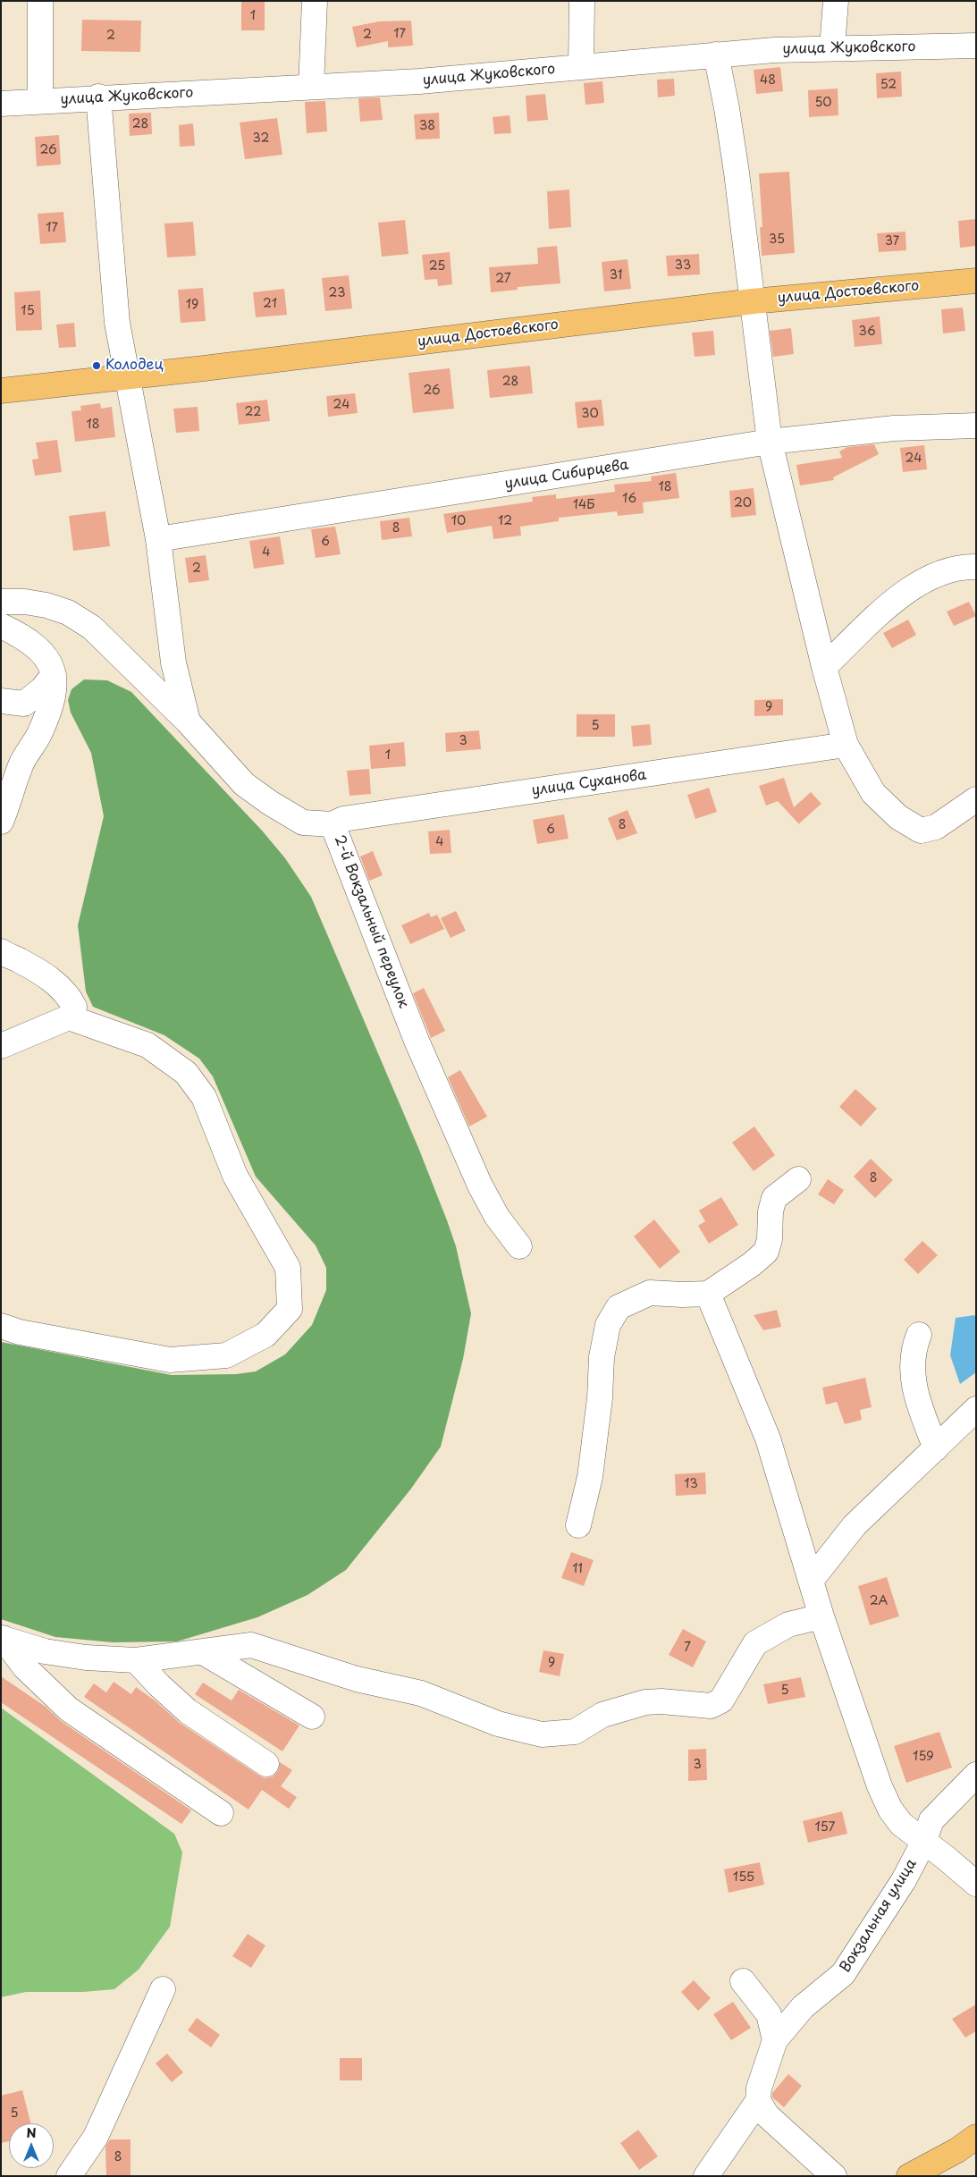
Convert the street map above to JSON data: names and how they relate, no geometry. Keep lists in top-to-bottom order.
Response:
{
  "streets": {
    "main road": ["улица Достоевского"],
    "street": [
      "улица Жуковского",
      "улица Сибирцева",
      "улица Суханова",
      "2-й Вокзальный переулок",
      "Вокзальная улица"
    ]
  },
  "crossings": [
    ["улица Суханова", "2-й Вокзальный переулок"]
  ],
  "places": ["Колодец"],
  "house_numbers": [
    "1",
    "17",
    "2",
    "2",
    "48",
    "52",
    "50",
    "28",
    "38",
    "32",
    "26",
    "17",
    "35",
    "37",
    "33",
    "25",
    "31",
    "27",
    "23",
    "21",
    "19",
    "15",
    "36",
    "28",
    "26",
    "24",
    "22",
    "30",
    "18",
    "24",
    "18",
    "16",
    "20",
    "14Б",
    "10",
    "12",
    "8",
    "6",
    "4",
    "2",
    "9",
    "5",
    "3",
    "1",
    "8",
    "6",
    "4",
    "8",
    "13",
    "11",
    "2А",
    "7",
    "9",
    "5",
    "159",
    "3",
    "157",
    "155",
    "5",
    "8"
  ],
  "north": "top"
}
